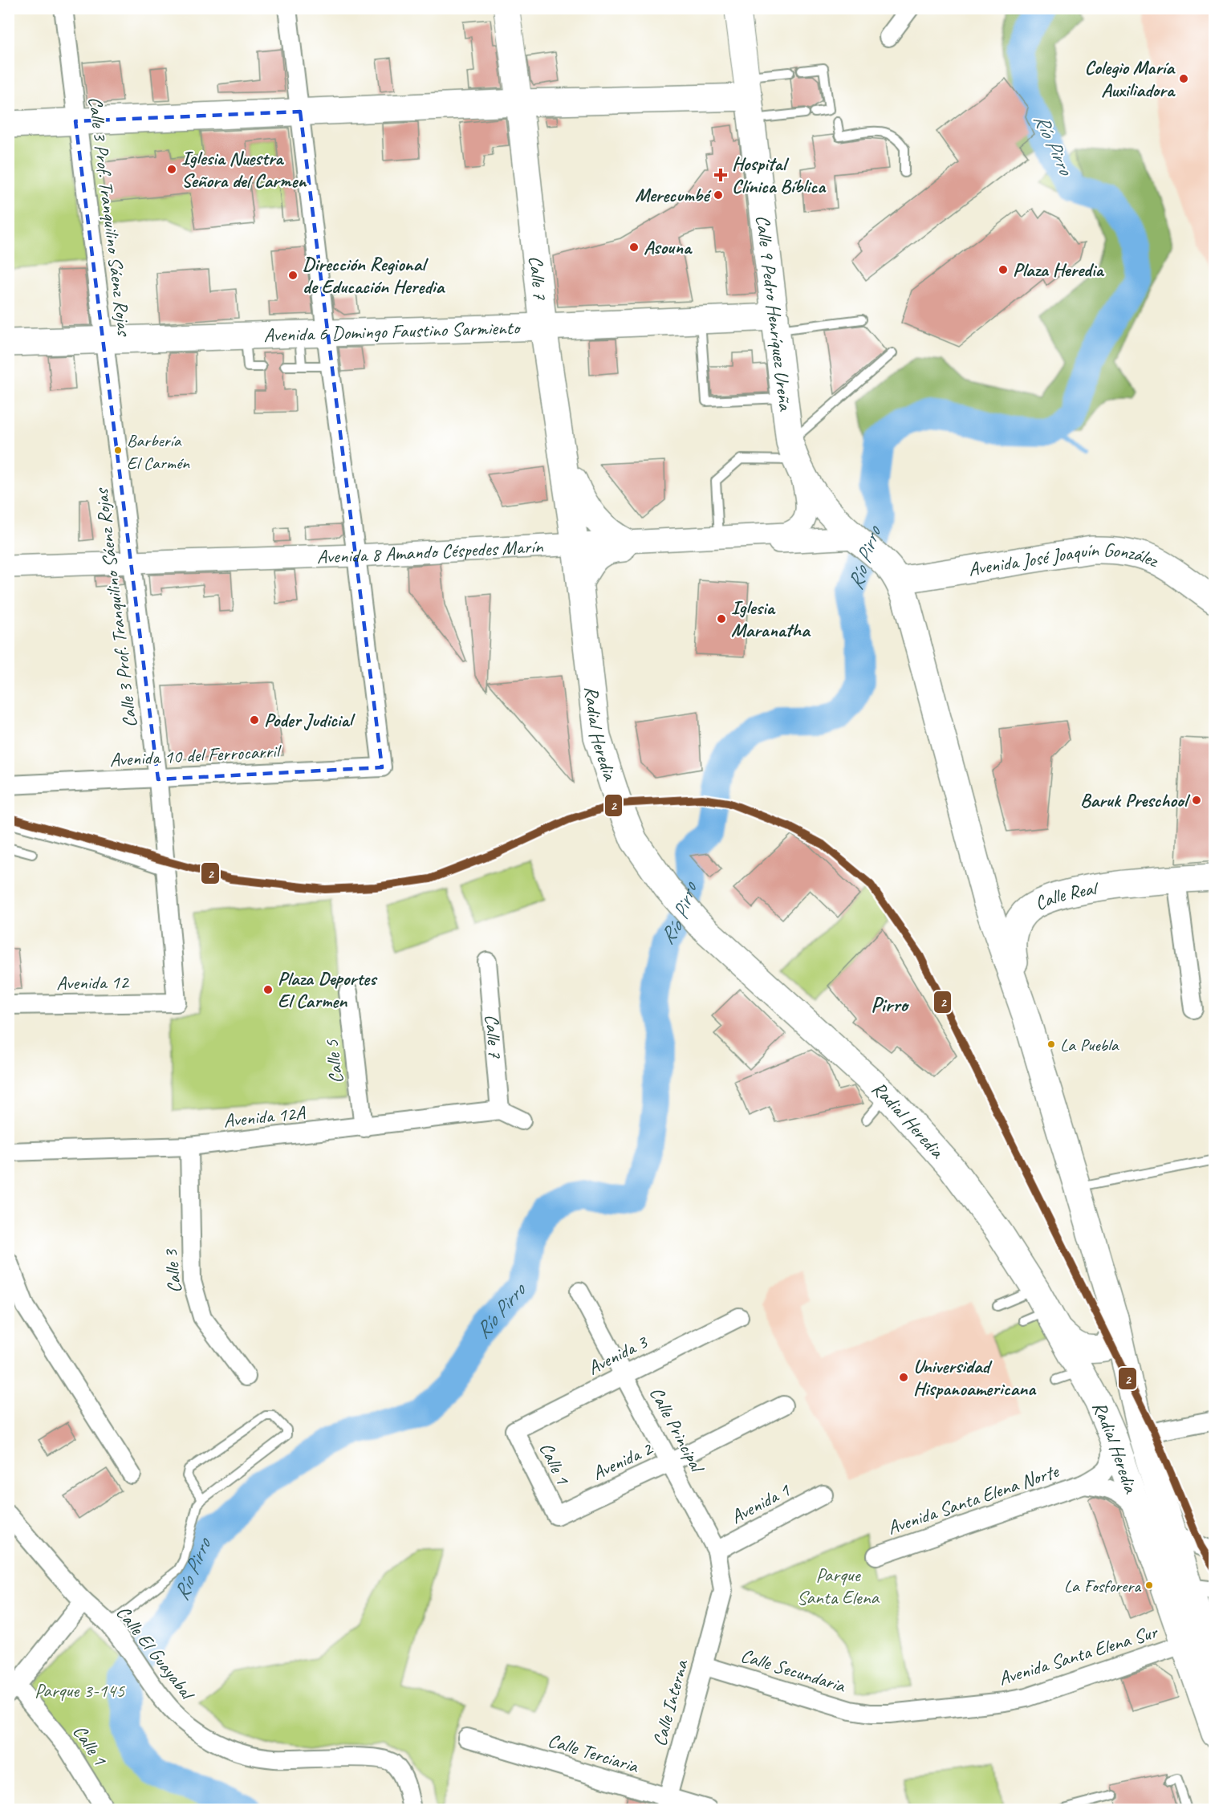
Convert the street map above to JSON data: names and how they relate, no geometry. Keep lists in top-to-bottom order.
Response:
{
  "streets": {
    "main road": [
      "Calle 7",
      "Calle 9 Pedro Henríquez Ureña",
      "Avenida 6 Domingo Faustino Sarmiento",
      "Avenida José Joaquín González",
      "Radial Heredia",
      "Calle Real"
    ],
    "street": [
      "Calle 3 Prof. Tranquilino Sáenz Rojas",
      "Avenida 8 Amando Céspedes Marín",
      "Avenida 10 del Ferrocarril",
      "Avenida 12",
      "Calle 5",
      "Avenida 12A",
      "Calle 3",
      "Avenida 3",
      "Calle Principal",
      "Avenida 2",
      "Calle 1",
      "Avenida Santa Elena Norte",
      "Avenida 1",
      "Calle El Guayabal",
      "Avenida Santa Elena Sur",
      "Calle Secundaria",
      "Calle Interna",
      "Calle Terciaria"
    ]
  },
  "crossings": [
    ["Calle 3 Prof. Tranquilino Sáenz Rojas", "Avenida 6 Domingo Faustino Sarmiento"],
    ["Calle 3 Prof. Tranquilino Sáenz Rojas", "Avenida 8 Amando Céspedes Marín"],
    ["Calle 3 Prof. Tranquilino Sáenz Rojas", "Avenida 10 del Ferrocarril"],
    ["Calle 3 Prof. Tranquilino Sáenz Rojas", "Avenida 12"],
    ["Calle 7", "Avenida 6 Domingo Faustino Sarmiento"],
    ["Calle 7", "Avenida 8 Amando Céspedes Marín"],
    ["Calle 7", "Radial Heredia"],
    ["Calle 7", "Avenida 12A"],
    ["Calle 9 Pedro Henríquez Ureña", "Avenida 6 Domingo Faustino Sarmiento"],
    ["Calle 9 Pedro Henríquez Ureña", "Avenida 8 Amando Céspedes Marín"],
    ["Avenida 8 Amando Céspedes Marín", "Radial Heredia"],
    ["Avenida 8 Amando Céspedes Marín", "Avenida 10 del Ferrocarril"],
    ["Avenida José Joaquín González", "Radial Heredia"],
    ["Radial Heredia", "Calle Real"],
    ["Radial Heredia", "Avenida Santa Elena Norte"],
    ["Radial Heredia", "Avenida Santa Elena Sur"],
    ["Calle 5", "Avenida 12A"],
    ["Avenida 12A", "Calle 3"],
    ["Avenida 3", "Calle Principal"],
    ["Avenida 3", "Calle 1"],
    ["Calle Principal", "Avenida 2"],
    ["Calle Principal", "Avenida 1"],
    ["Calle Principal", "Calle Interna"],
    ["Avenida 2", "Calle 1"],
    ["Avenida Santa Elena Sur", "Calle Secundaria"],
    ["Calle Secundaria", "Calle Interna"],
    ["Calle Interna", "Calle Terciaria"]
  ],
  "districts": ["Pirro"],
  "water": ["Río Pirro"],
  "parks": ["Parque Santa Elena", "Parque 3-145"],
  "places": {
    "other": [
      "Colegio María Auxiliadora",
      "Iglesia Nuestra Señora del Carmen",
      "Merecumbé",
      "Asouna",
      "Plaza Heredia",
      "Dirección Regional de Educación Heredia",
      "Barbería El Carmén",
      "Iglesia Maranatha",
      "Poder Judicial",
      "Baruk Preschool",
      "Plaza Deportes El Carmen",
      "La Puebla",
      "Universidad Hispanoamericana",
      "La Fosforera"
    ],
    "health": ["Hospital Clínica Bíblica"]
  },
  "lines": ["rail line 2"]
}
